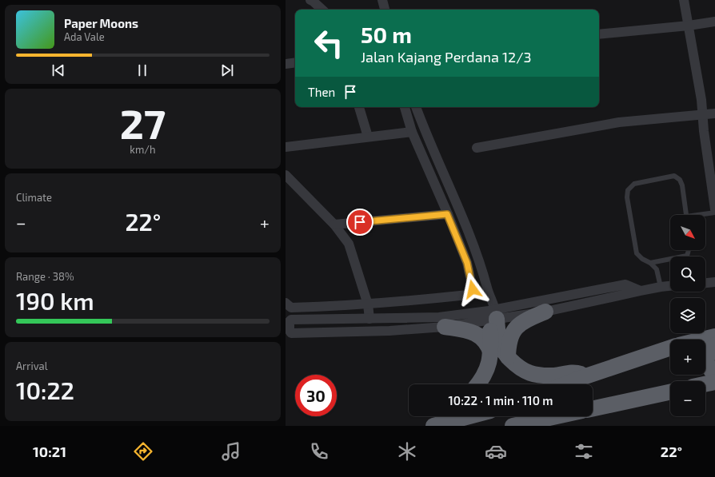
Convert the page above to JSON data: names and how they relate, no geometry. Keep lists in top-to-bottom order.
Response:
{
  "north": "bottom right",
  "page": {
    "turn": ["50 m", "Jalan Kajang Perdana 12/3"],
    "song": ["Paper Moons", "Ada Vale"],
    "then": "Then",
    "tile": [
      ["27", "km/h"],
      "Climate",
      ["Range · 38%", "190 km"],
      ["Arrival", "10:22"]
    ],
    "heat": ["−", "22°", "+"],
    "map_buttons": ["+", "−"],
    "limit": "30",
    "trip": "10:22 · 1 min · 110 m",
    "tabs": ["10:21", "22°"]
  }
}
